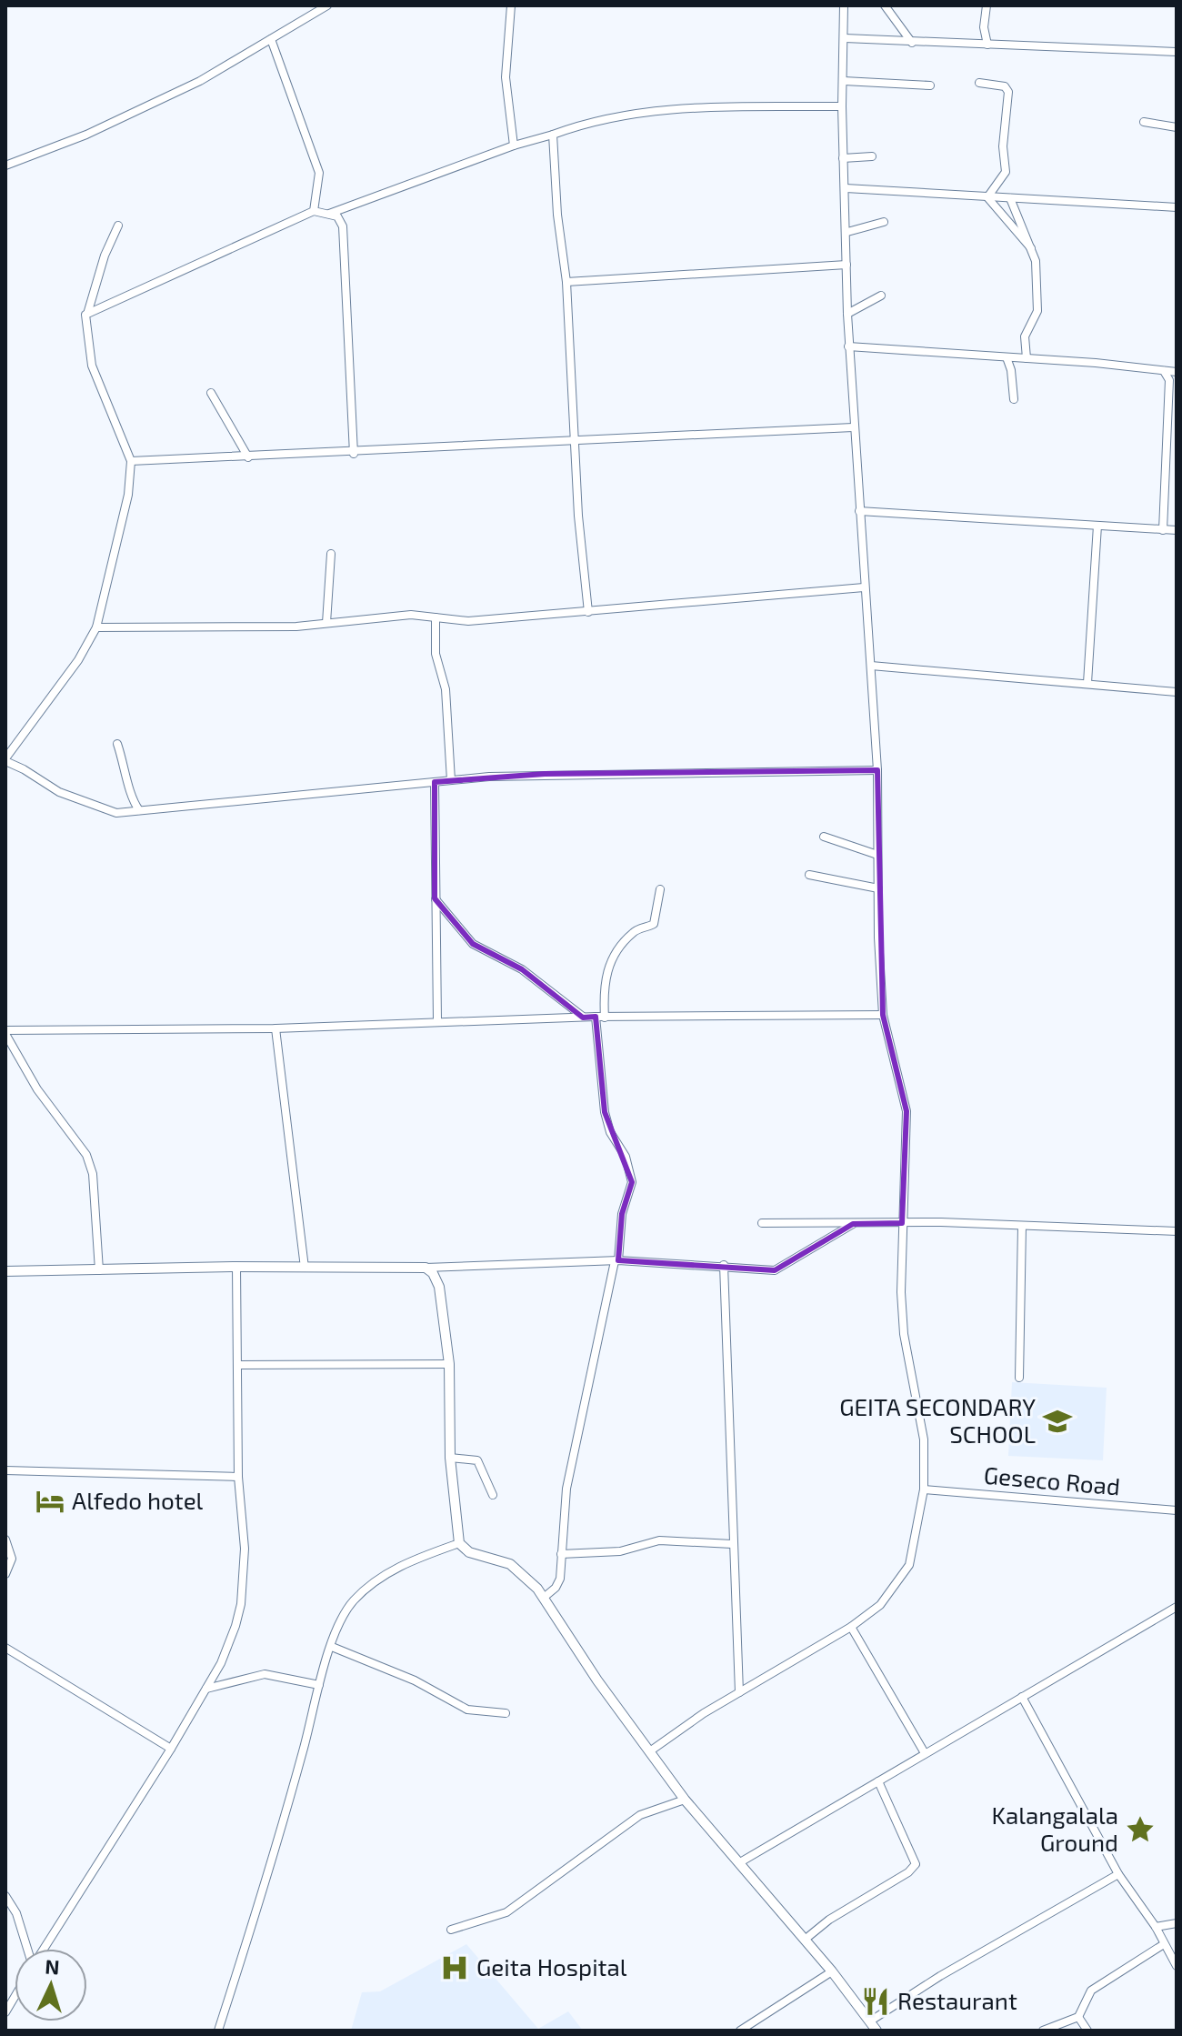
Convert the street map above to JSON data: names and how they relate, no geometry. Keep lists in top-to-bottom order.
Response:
{
  "streets": {
    "street": ["Geseco Road"]
  },
  "places": {
    "school or university": ["GEITA SECONDARY SCHOOL"],
    "hotel": ["Alfedo hotel"],
    "place": ["Kalangalala Ground"],
    "hospital": ["Geita Hospital"],
    "restaurant": ["Restaurant"]
  },
  "north": "top"
}
